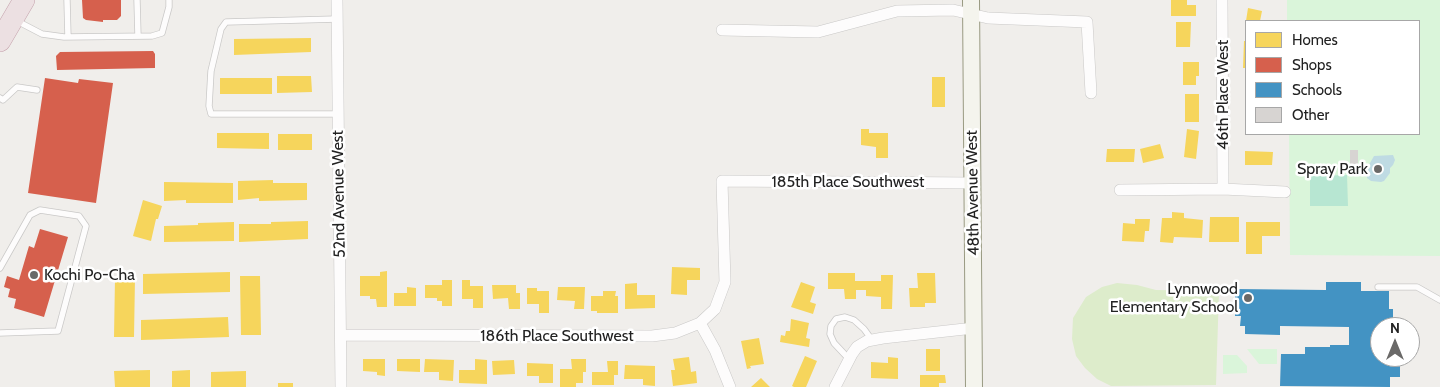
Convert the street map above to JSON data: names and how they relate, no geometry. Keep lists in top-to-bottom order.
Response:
{
  "streets": {
    "street": [
      "46th Place West",
      "185th Place Southwest",
      "48th Avenue West",
      "52nd Avenue West",
      "186th Place Southwest"
    ]
  },
  "crossings": [
    ["185th Place Southwest", "48th Avenue West"],
    ["185th Place Southwest", "186th Place Southwest"],
    ["52nd Avenue West", "186th Place Southwest"]
  ],
  "places": ["Spray Park", "Kochi Po-Cha", "Lynnwood Elementary School"],
  "legend": [
    "Homes",
    "Shops",
    "Schools",
    "Other"
  ],
  "north": "top"
}
